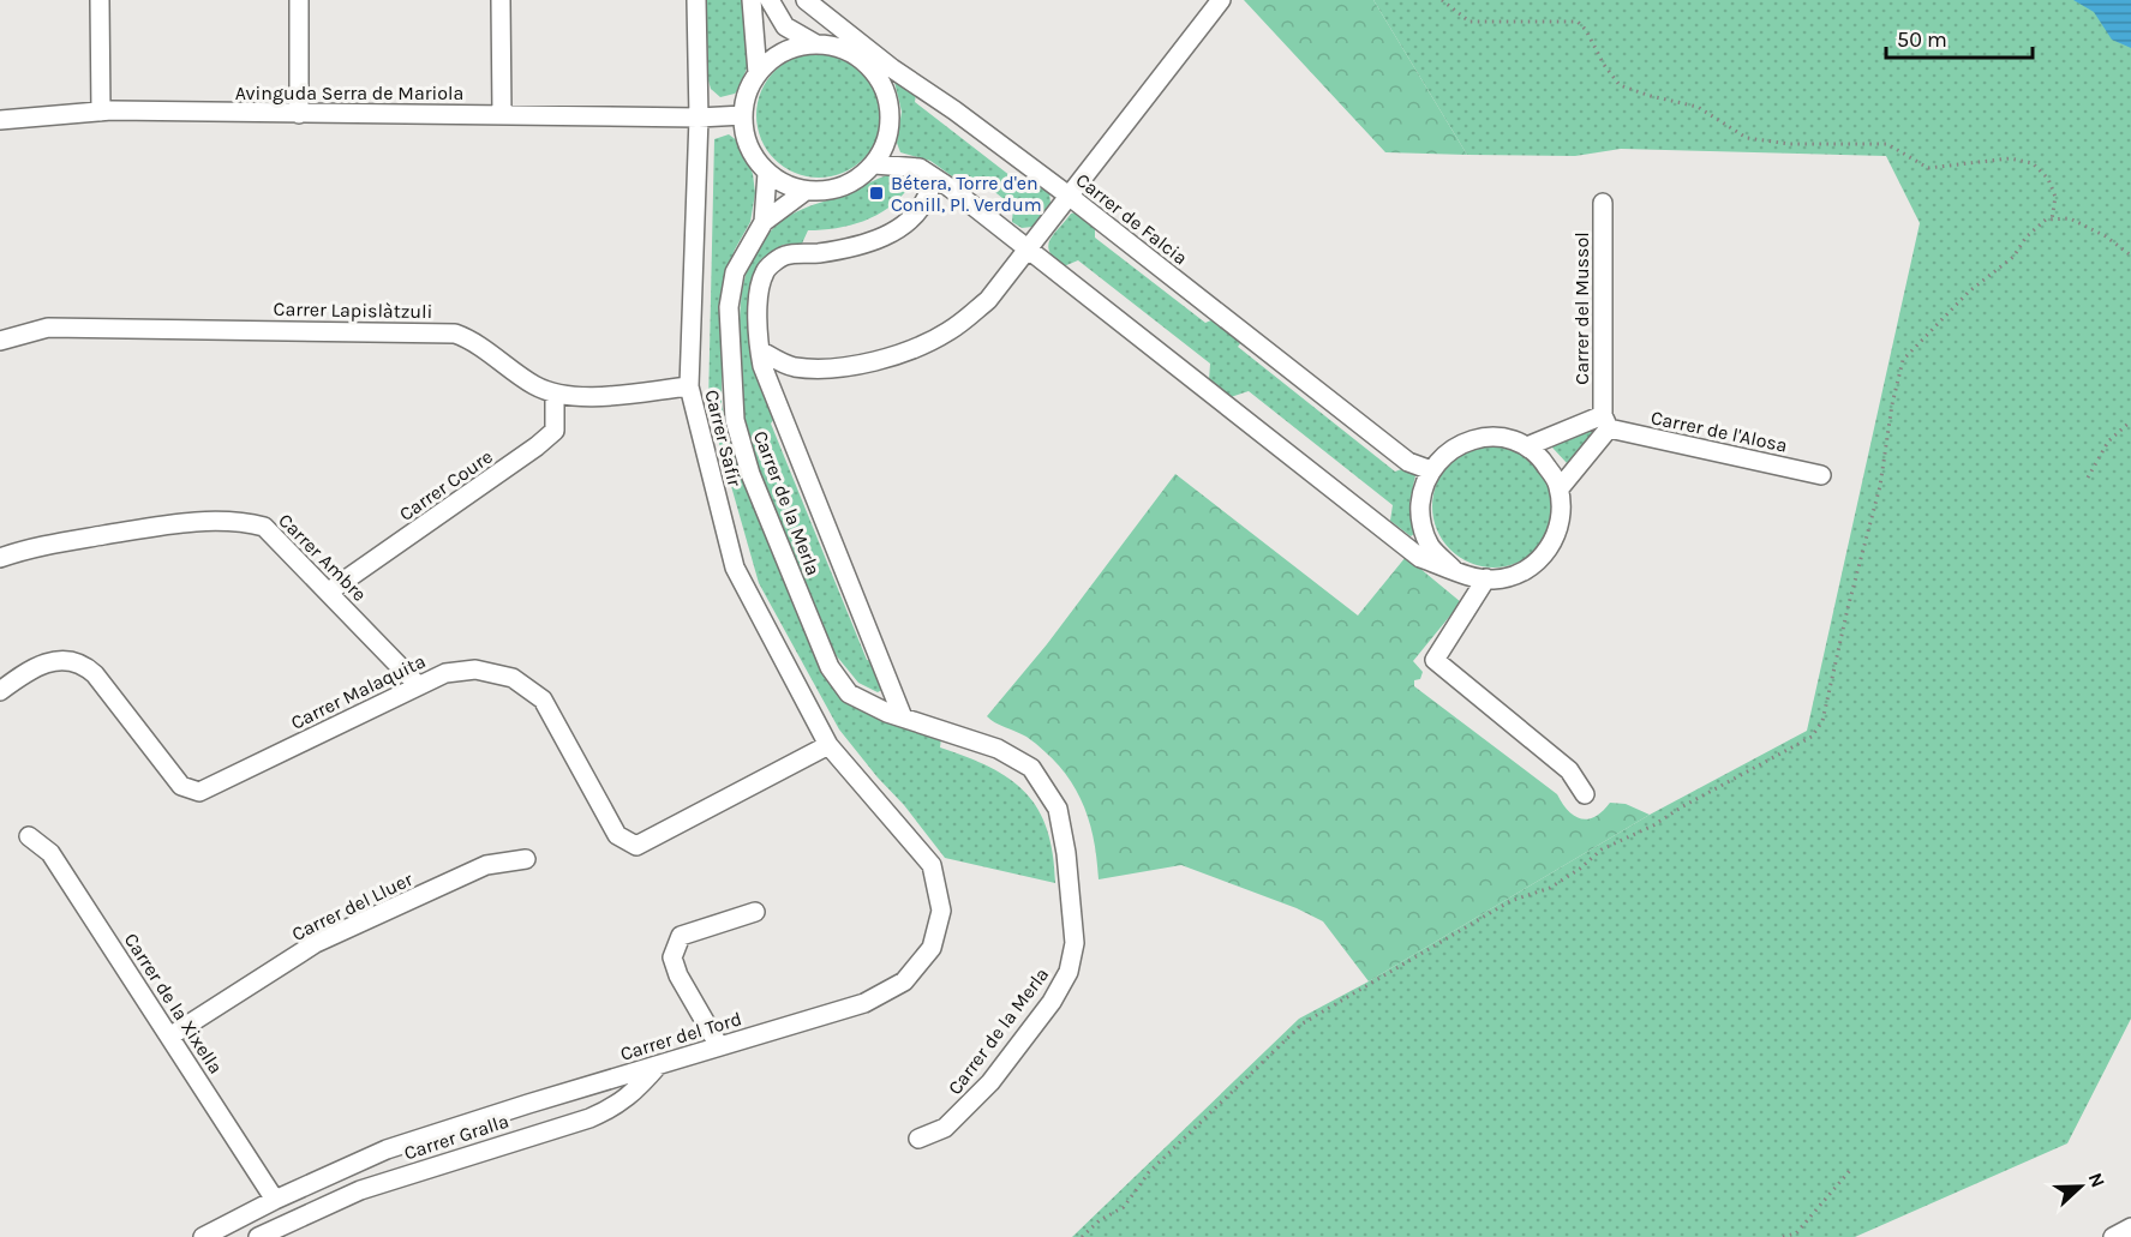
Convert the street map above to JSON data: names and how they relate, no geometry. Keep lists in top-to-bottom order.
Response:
{
  "streets": {
    "street": [
      "Avinguda Serra de Mariola",
      "Carrer de Falcia",
      "Carrer del Mussol",
      "Carrer Lapislàtzuli",
      "Carrer de l'Alosa",
      "Carrer Safir",
      "Carrer Coure",
      "Carrer de la Merla",
      "Carrer Ambre",
      "Carrer Malaquita",
      "Carrer del Lluer",
      "Carrer de la Xixella",
      "Carrer del Tord",
      "Carrer Gralla"
    ]
  },
  "crossings": [
    ["Avinguda Serra de Mariola", "Carrer Safir"],
    ["Avinguda Serra de Mariola", "Carrer de la Merla"],
    ["Carrer del Mussol", "Carrer de l'Alosa"],
    ["Carrer Lapislàtzuli", "Carrer Safir"],
    ["Carrer Lapislàtzuli", "Carrer Coure"],
    ["Carrer Safir", "Carrer Malaquita"],
    ["Carrer Safir", "Carrer del Tord"],
    ["Carrer Coure", "Carrer Ambre"],
    ["Carrer Ambre", "Carrer Malaquita"],
    ["Carrer Malaquita", "Carrer del Tord"],
    ["Carrer del Lluer", "Carrer de la Xixella"],
    ["Carrer de la Xixella", "Carrer del Tord"],
    ["Carrer del Tord", "Carrer Gralla"]
  ],
  "places": {
    "transit": ["Bétera, Torre d'en Conill, Pl. Verdum"]
  },
  "scale_bar": "50 m",
  "north": "right"
}
